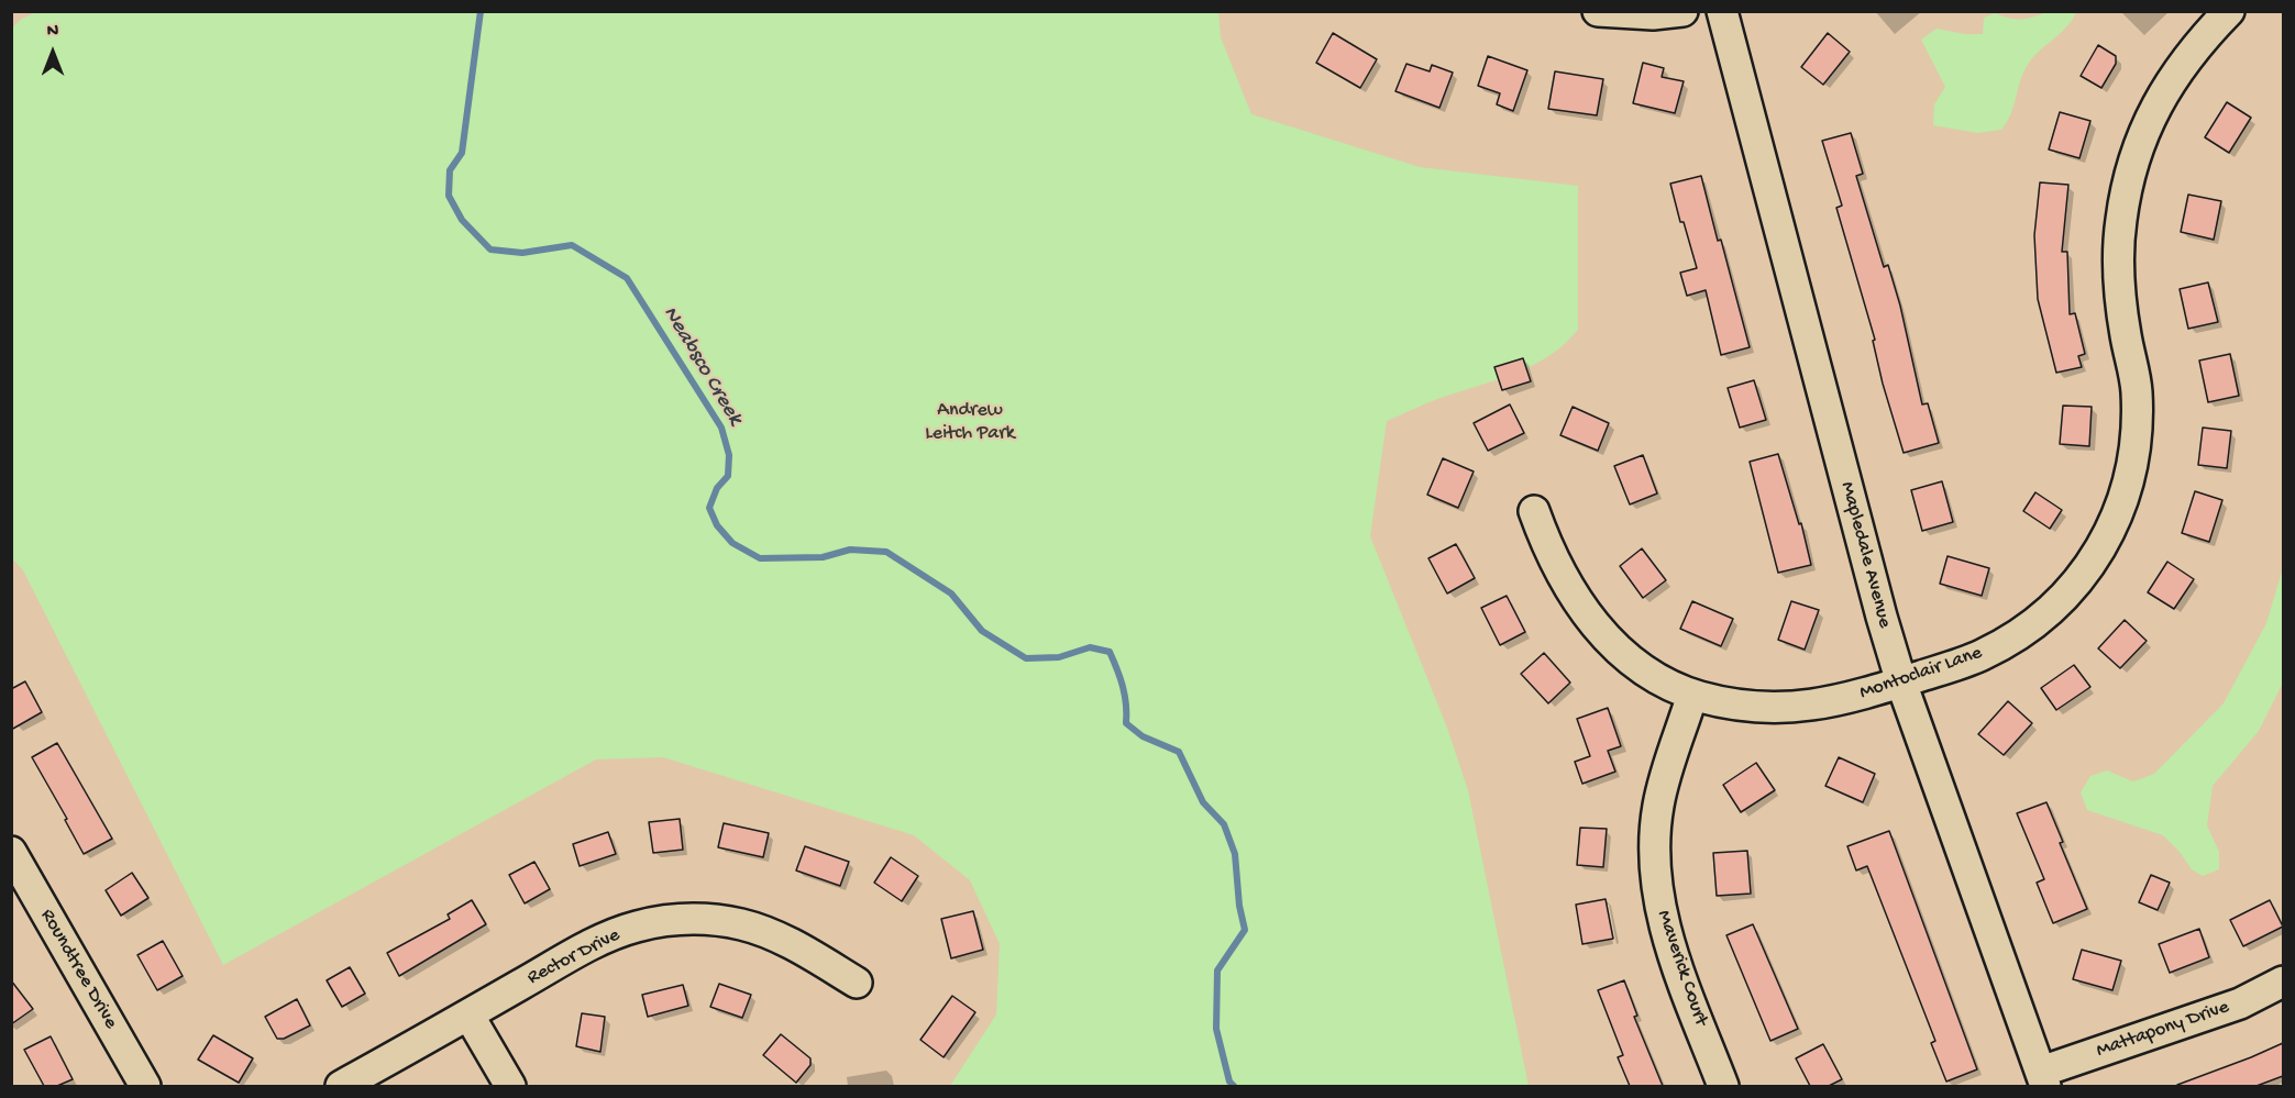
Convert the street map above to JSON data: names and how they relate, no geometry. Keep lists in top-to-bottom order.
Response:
{
  "streets": {
    "street": [
      "Mapledale Avenue",
      "Montoclair Lane",
      "Rector Drive",
      "Maverick Court",
      "Roundtree Drive",
      "Mattapony Drive"
    ]
  },
  "crossings": [
    ["Mapledale Avenue", "Montoclair Lane"],
    ["Mapledale Avenue", "Mattapony Drive"],
    ["Montoclair Lane", "Maverick Court"]
  ],
  "water": ["Neabsco Creek"],
  "parks": ["Andrew Leitch Park"],
  "north": "top"
}
